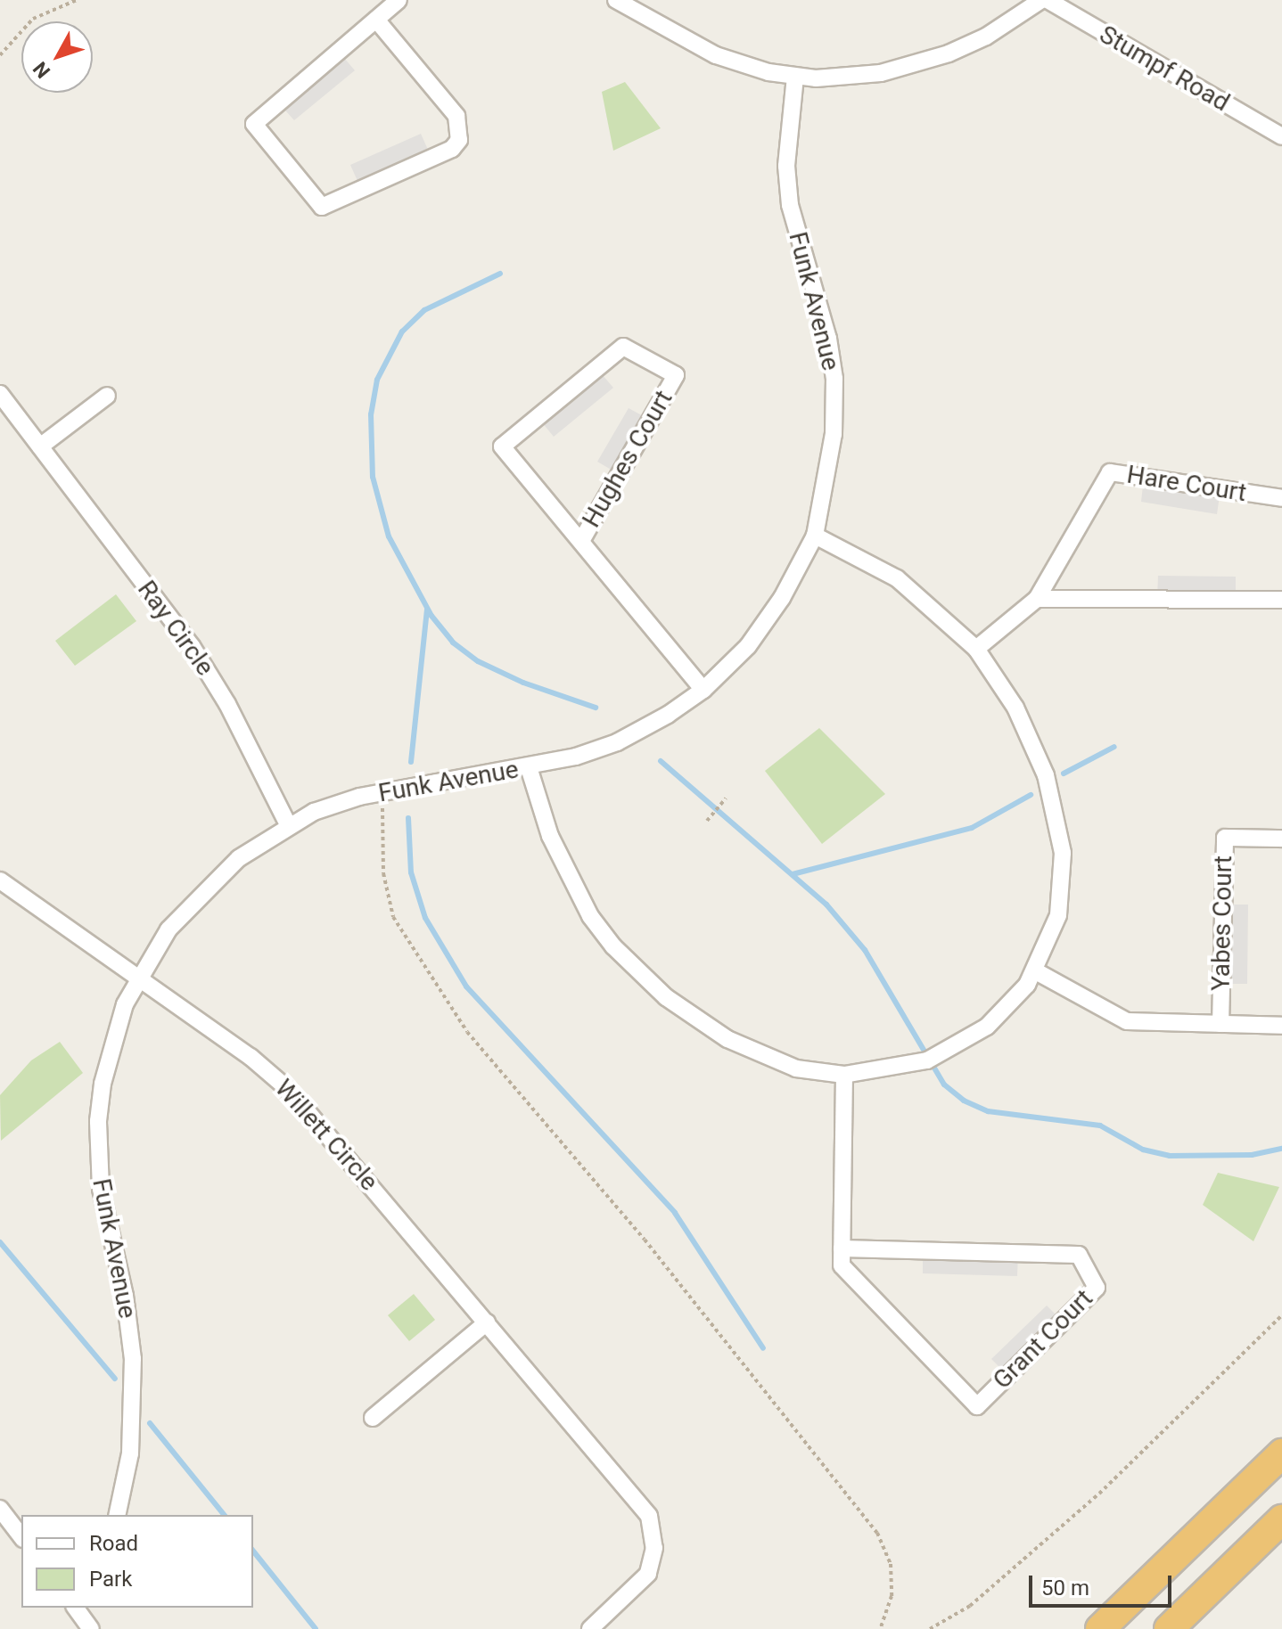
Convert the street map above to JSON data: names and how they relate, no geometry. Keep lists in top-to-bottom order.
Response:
{
  "streets": {
    "street": [
      "Stumpf Road",
      "Funk Avenue",
      "Hughes Court",
      "Hare Court",
      "Ray Circle",
      "Yabes Court",
      "Willett Circle",
      "Grant Court"
    ]
  },
  "crossings": [
    ["Funk Avenue", "Hughes Court"],
    ["Funk Avenue", "Ray Circle"],
    ["Funk Avenue", "Willett Circle"]
  ],
  "legend": ["Road", "Park"],
  "scale_bar": "50 m",
  "north": "bottom left"
}
